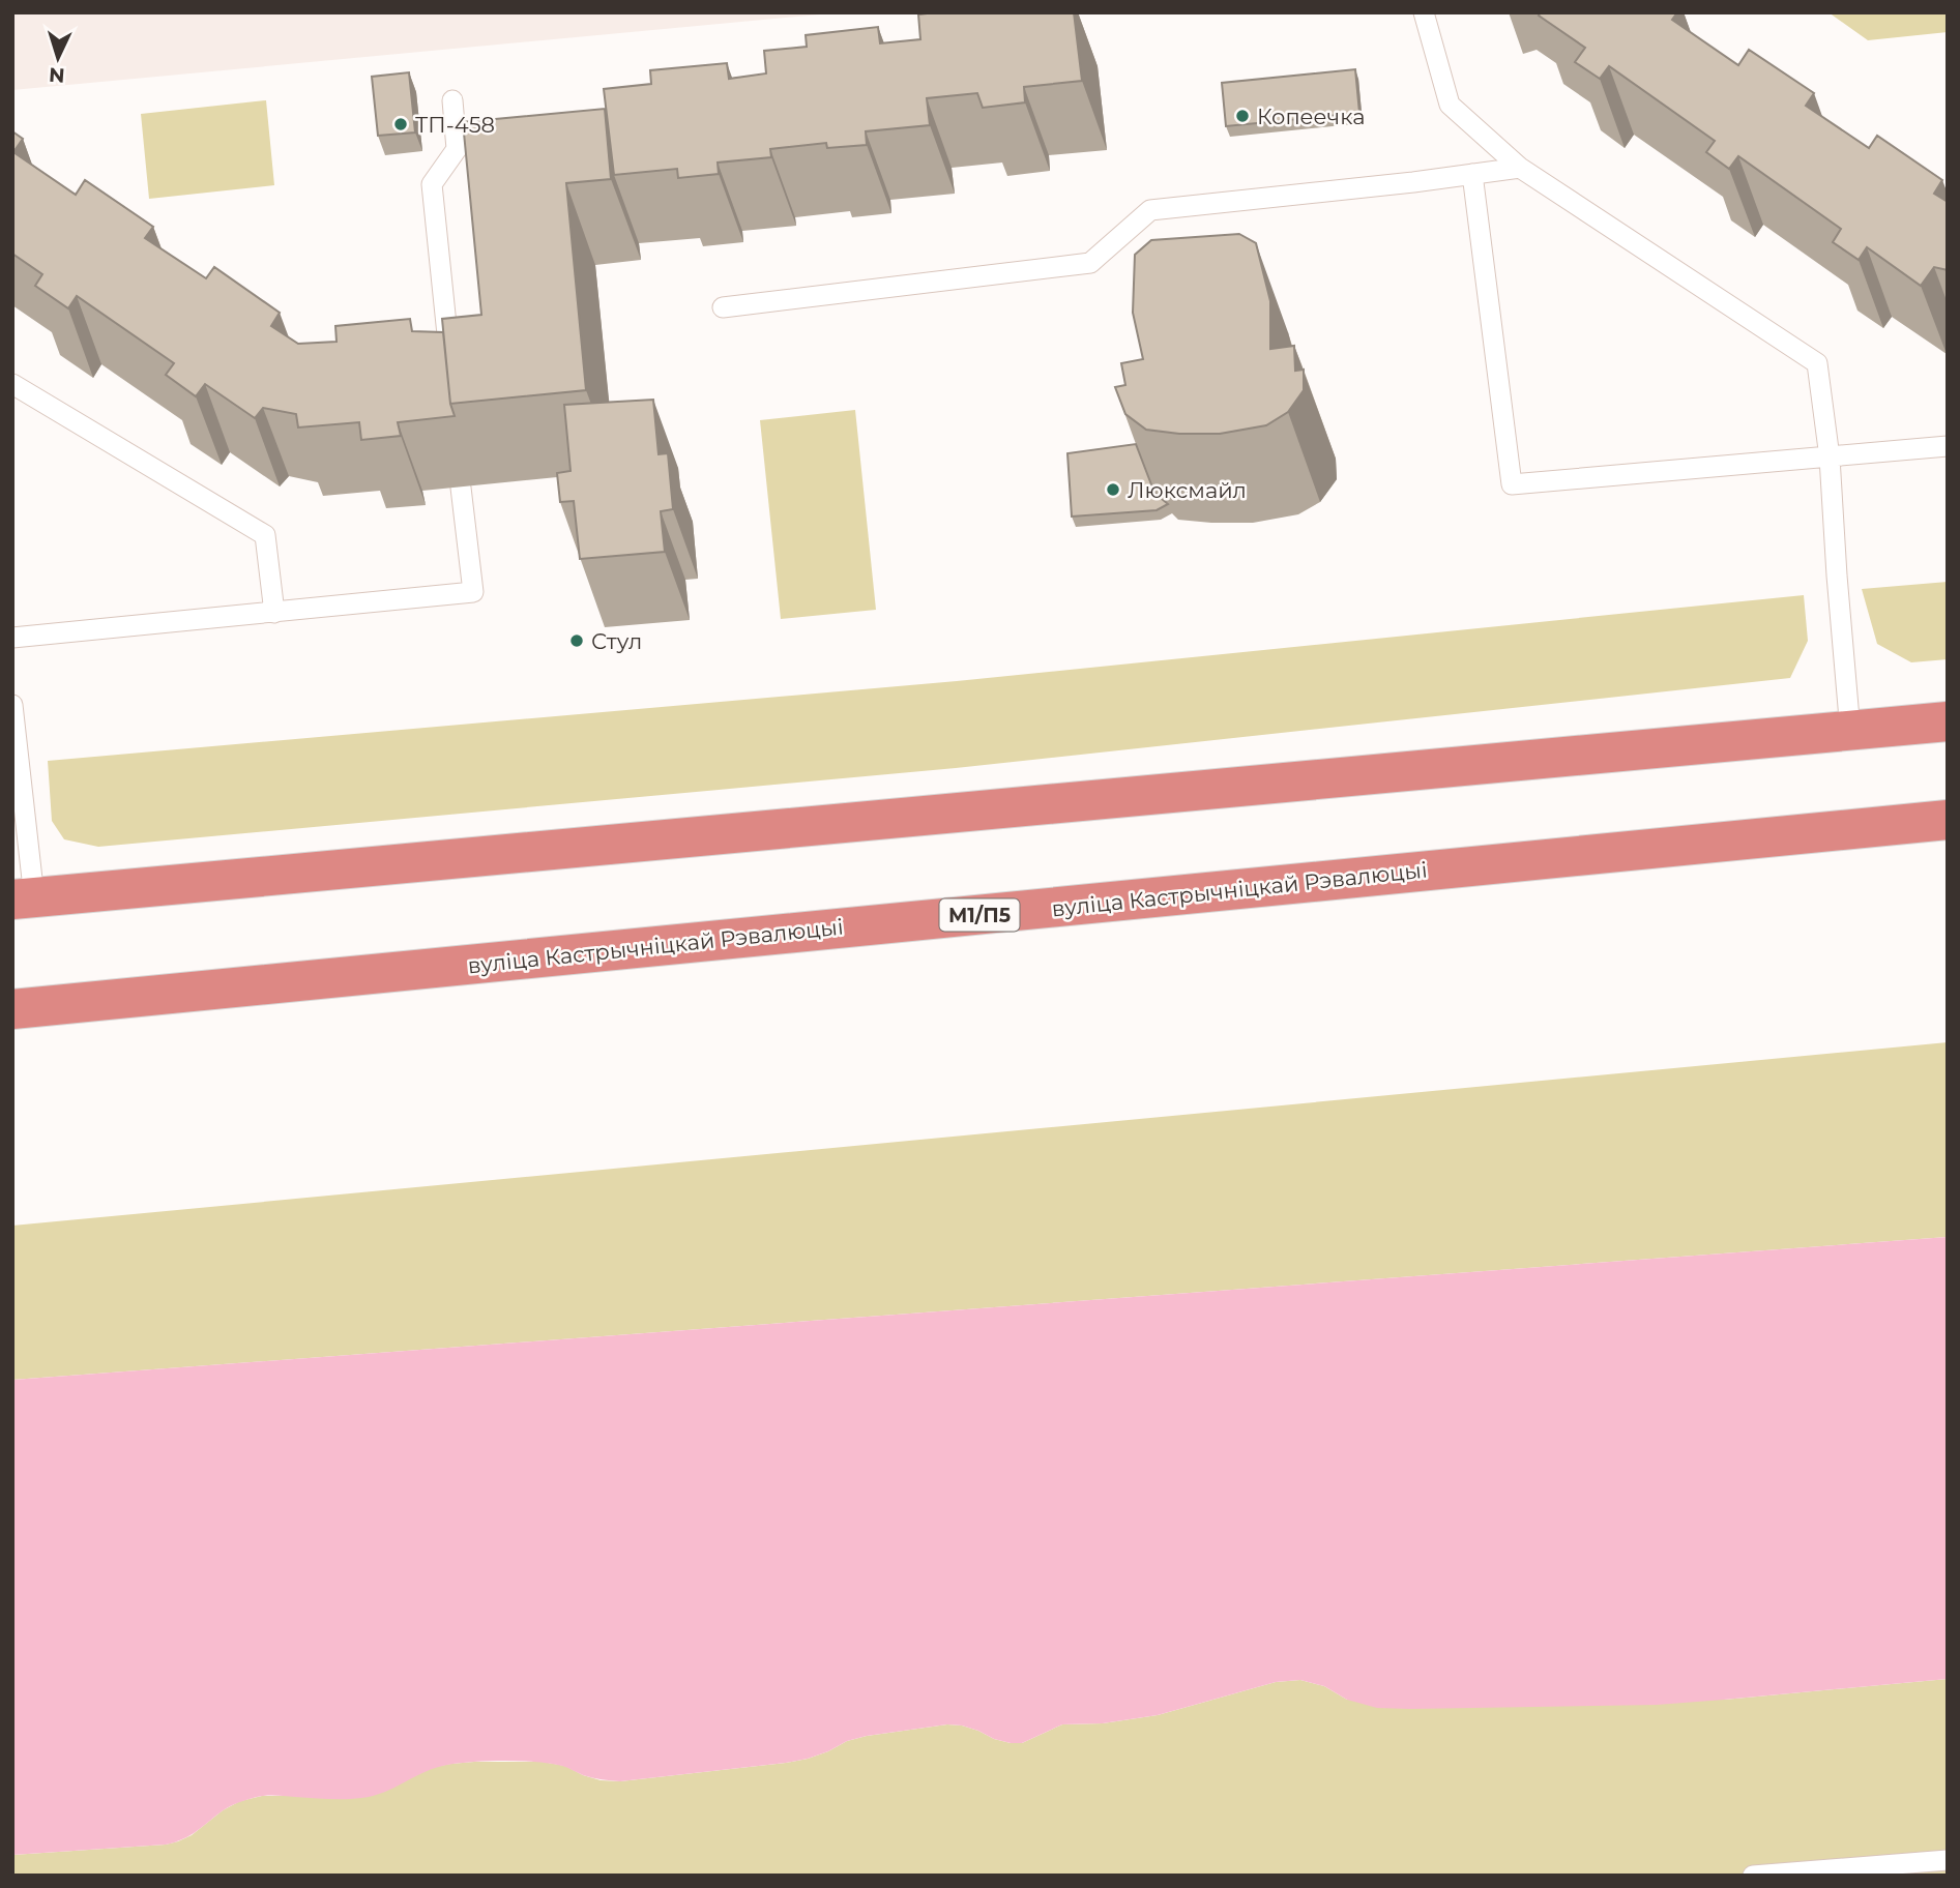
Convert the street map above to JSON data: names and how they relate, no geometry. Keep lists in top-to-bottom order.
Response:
{
  "streets": {
    "highway": ["вуліца Кастрычніцкай Рэвалюцыі", "М1/П5"]
  },
  "places": [
    "Копеечка",
    "ТП-458",
    "Люксмайл",
    "Стул"
  ],
  "north": "bottom"
}
